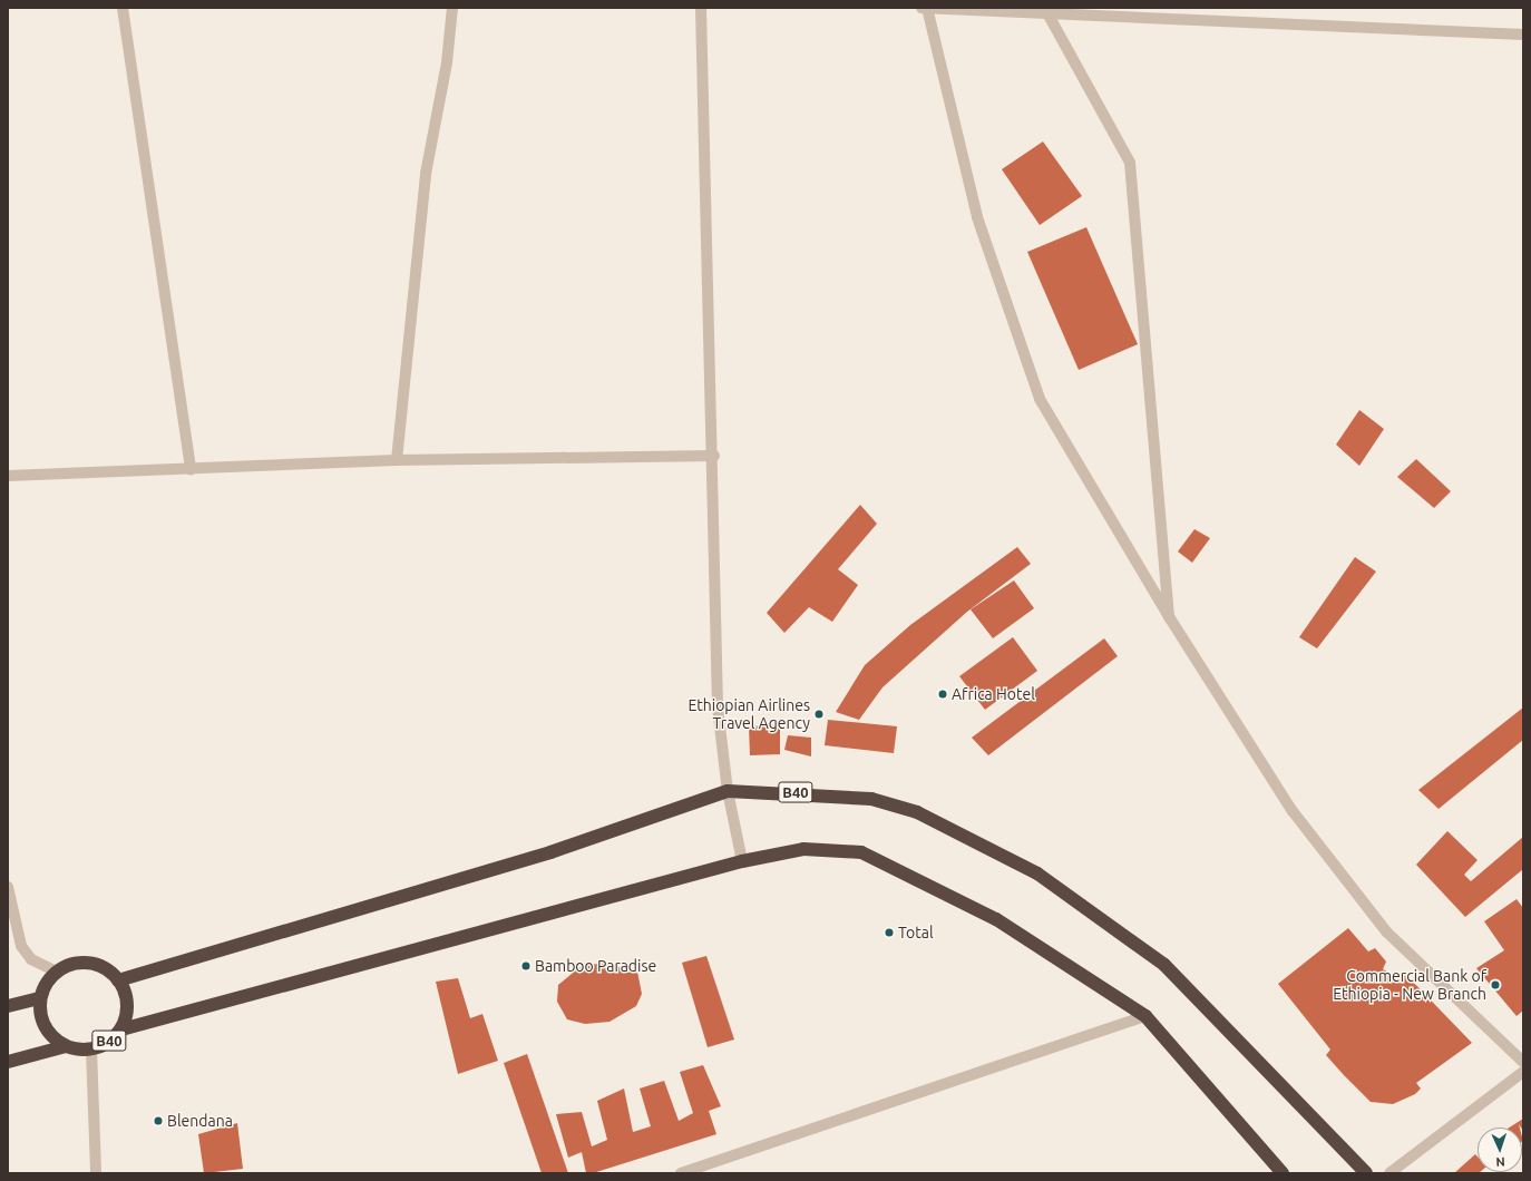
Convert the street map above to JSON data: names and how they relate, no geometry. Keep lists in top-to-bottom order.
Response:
{
  "streets": {
    "highway": ["B40"]
  },
  "places": [
    "Africa Hotel",
    "Ethiopian Airlines Travel Agency",
    "Total",
    "Bamboo Paradise",
    "Commercial Bank of Ethiopia - New Branch",
    "Blendana"
  ],
  "north": "bottom"
}
